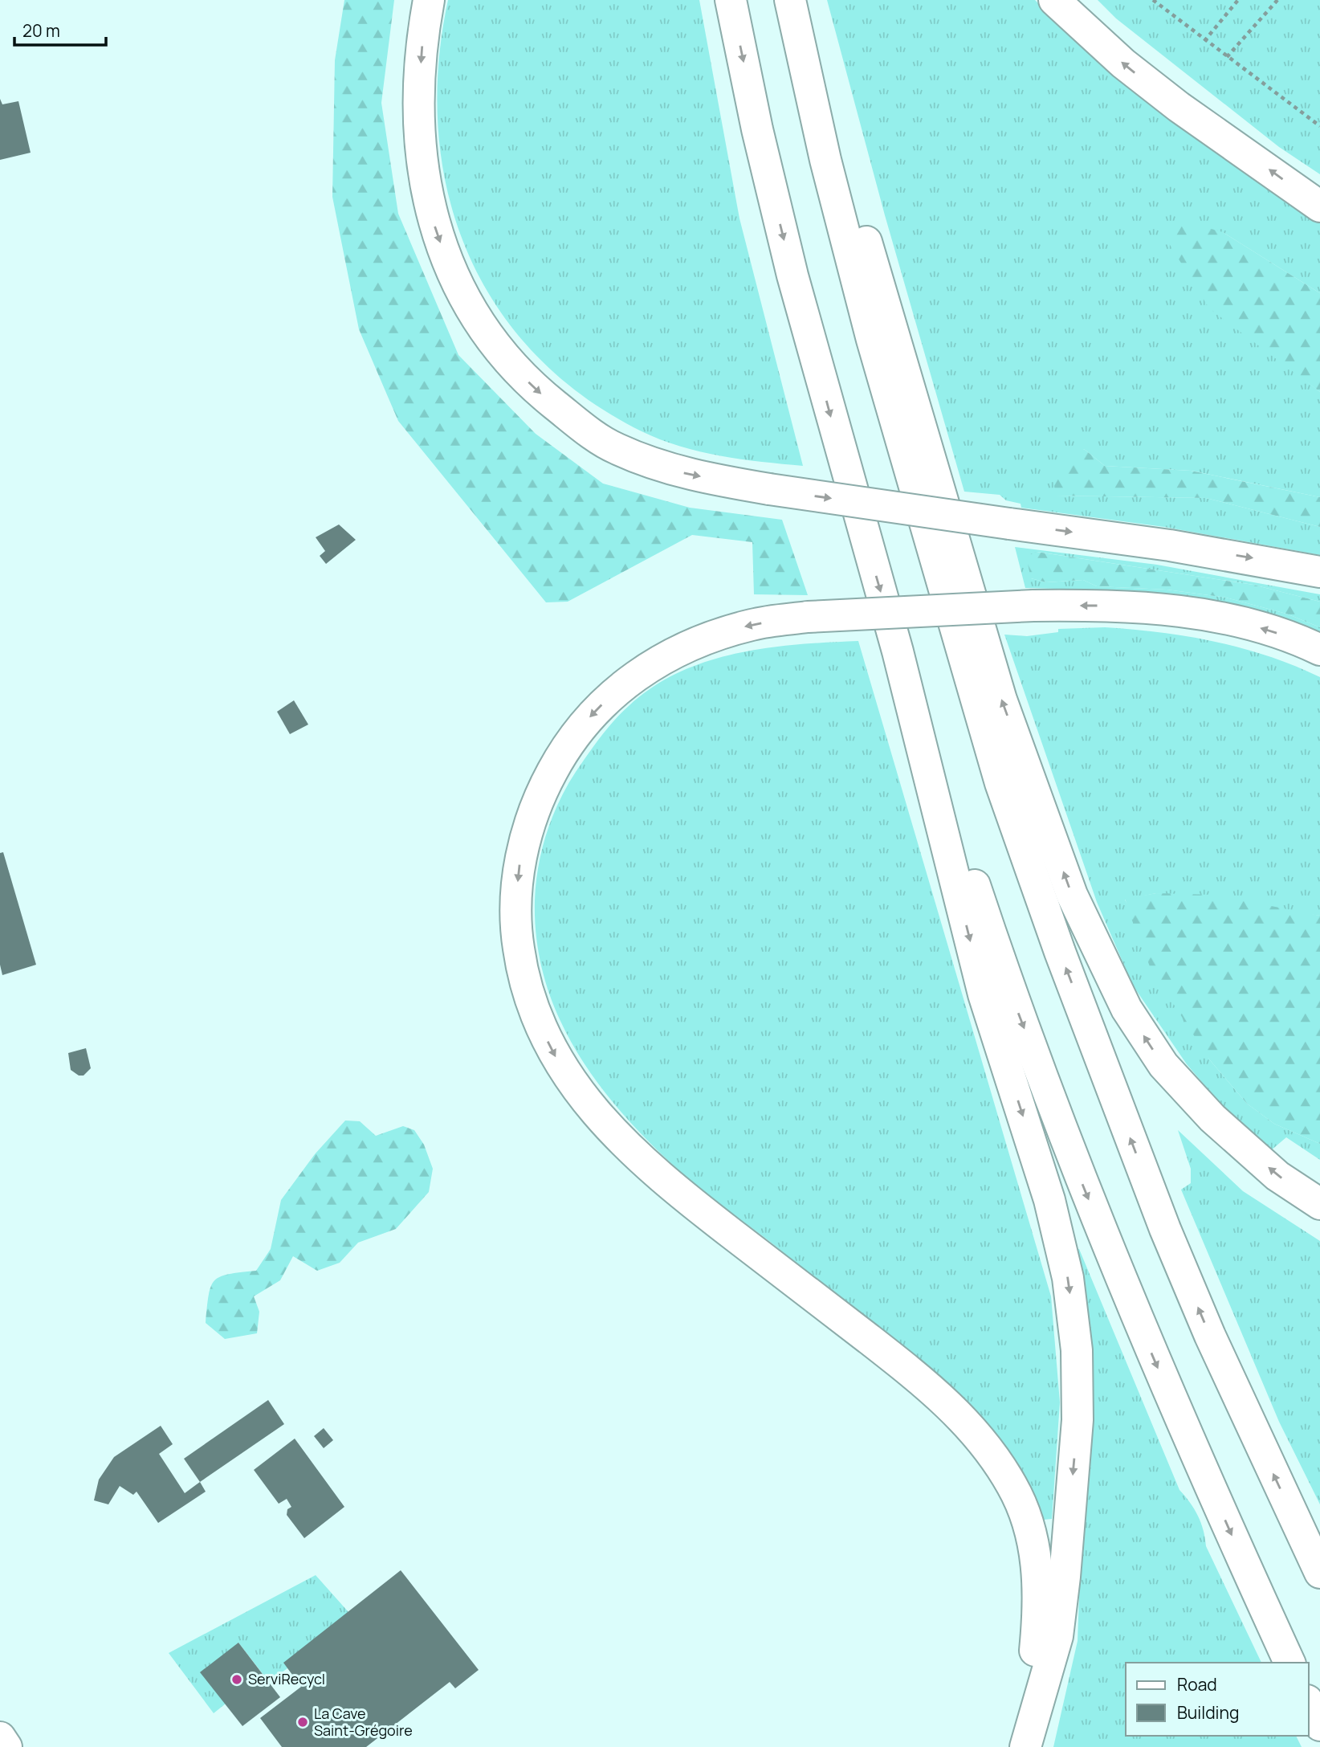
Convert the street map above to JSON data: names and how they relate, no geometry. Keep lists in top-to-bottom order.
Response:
{
  "places": ["ServiRecycl", "La Cave Saint-Grégoire"],
  "legend": ["Road", "Building"],
  "scale_bar": "20 m"
}
